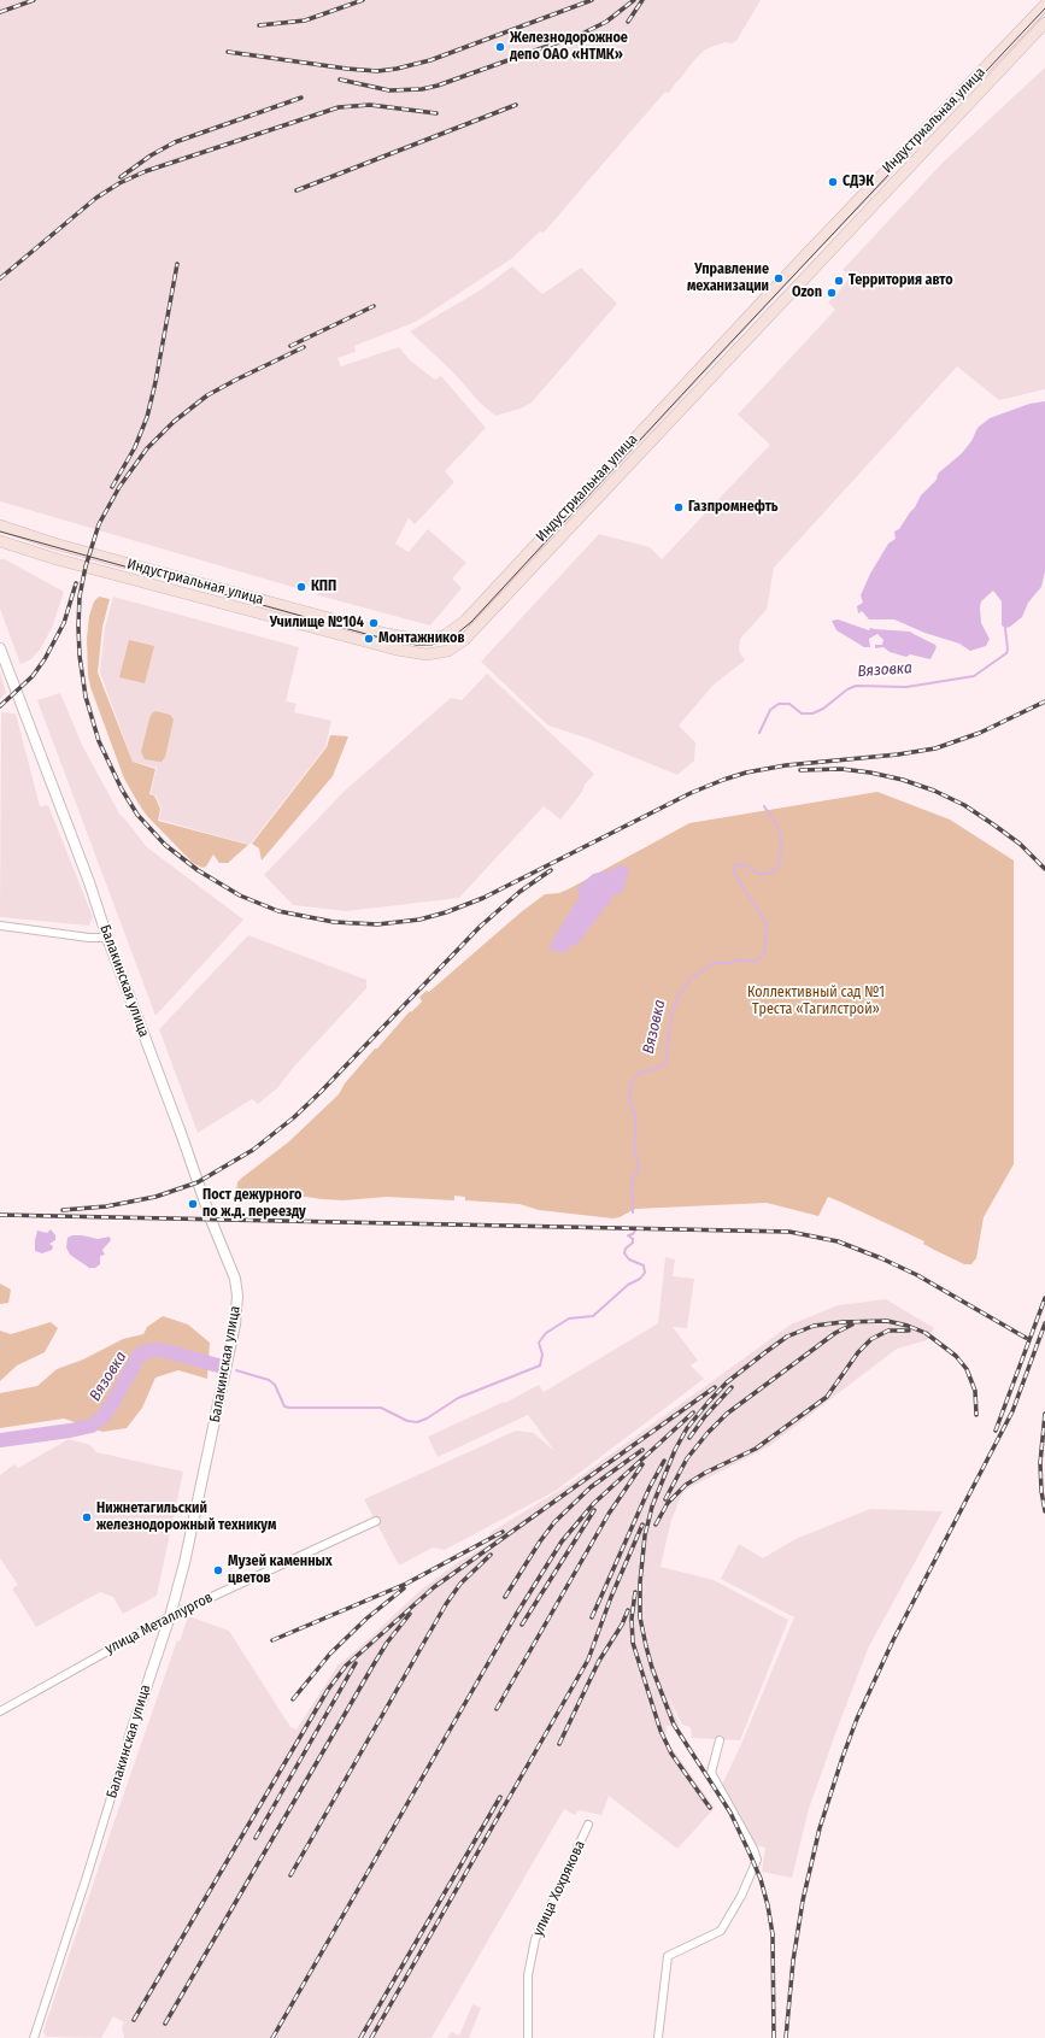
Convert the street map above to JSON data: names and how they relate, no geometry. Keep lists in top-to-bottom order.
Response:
{
  "streets": {
    "main road": ["Индустриальная улица"],
    "street": ["Балакинская улица", "улица Металлургов", "улица Хохрякова"]
  },
  "crossings": [
    ["Балакинская улица", "улица Металлургов"]
  ],
  "water": ["Вязовка"],
  "parks": ["Коллективный сад №1 Треста «Тагилстрой»"],
  "places": [
    "Железнодорожное депо ОАО «НТМК»",
    "СДЭК",
    "Управление механизации",
    "Территория авто",
    "Ozon",
    "Газпромнефть",
    "КПП",
    "Училище №104",
    "Монтажников",
    "Пост дежурного по ж.д. переезду",
    "Нижнетагильский железнодорожный техникум",
    "Музей каменных цветов"
  ]
}
